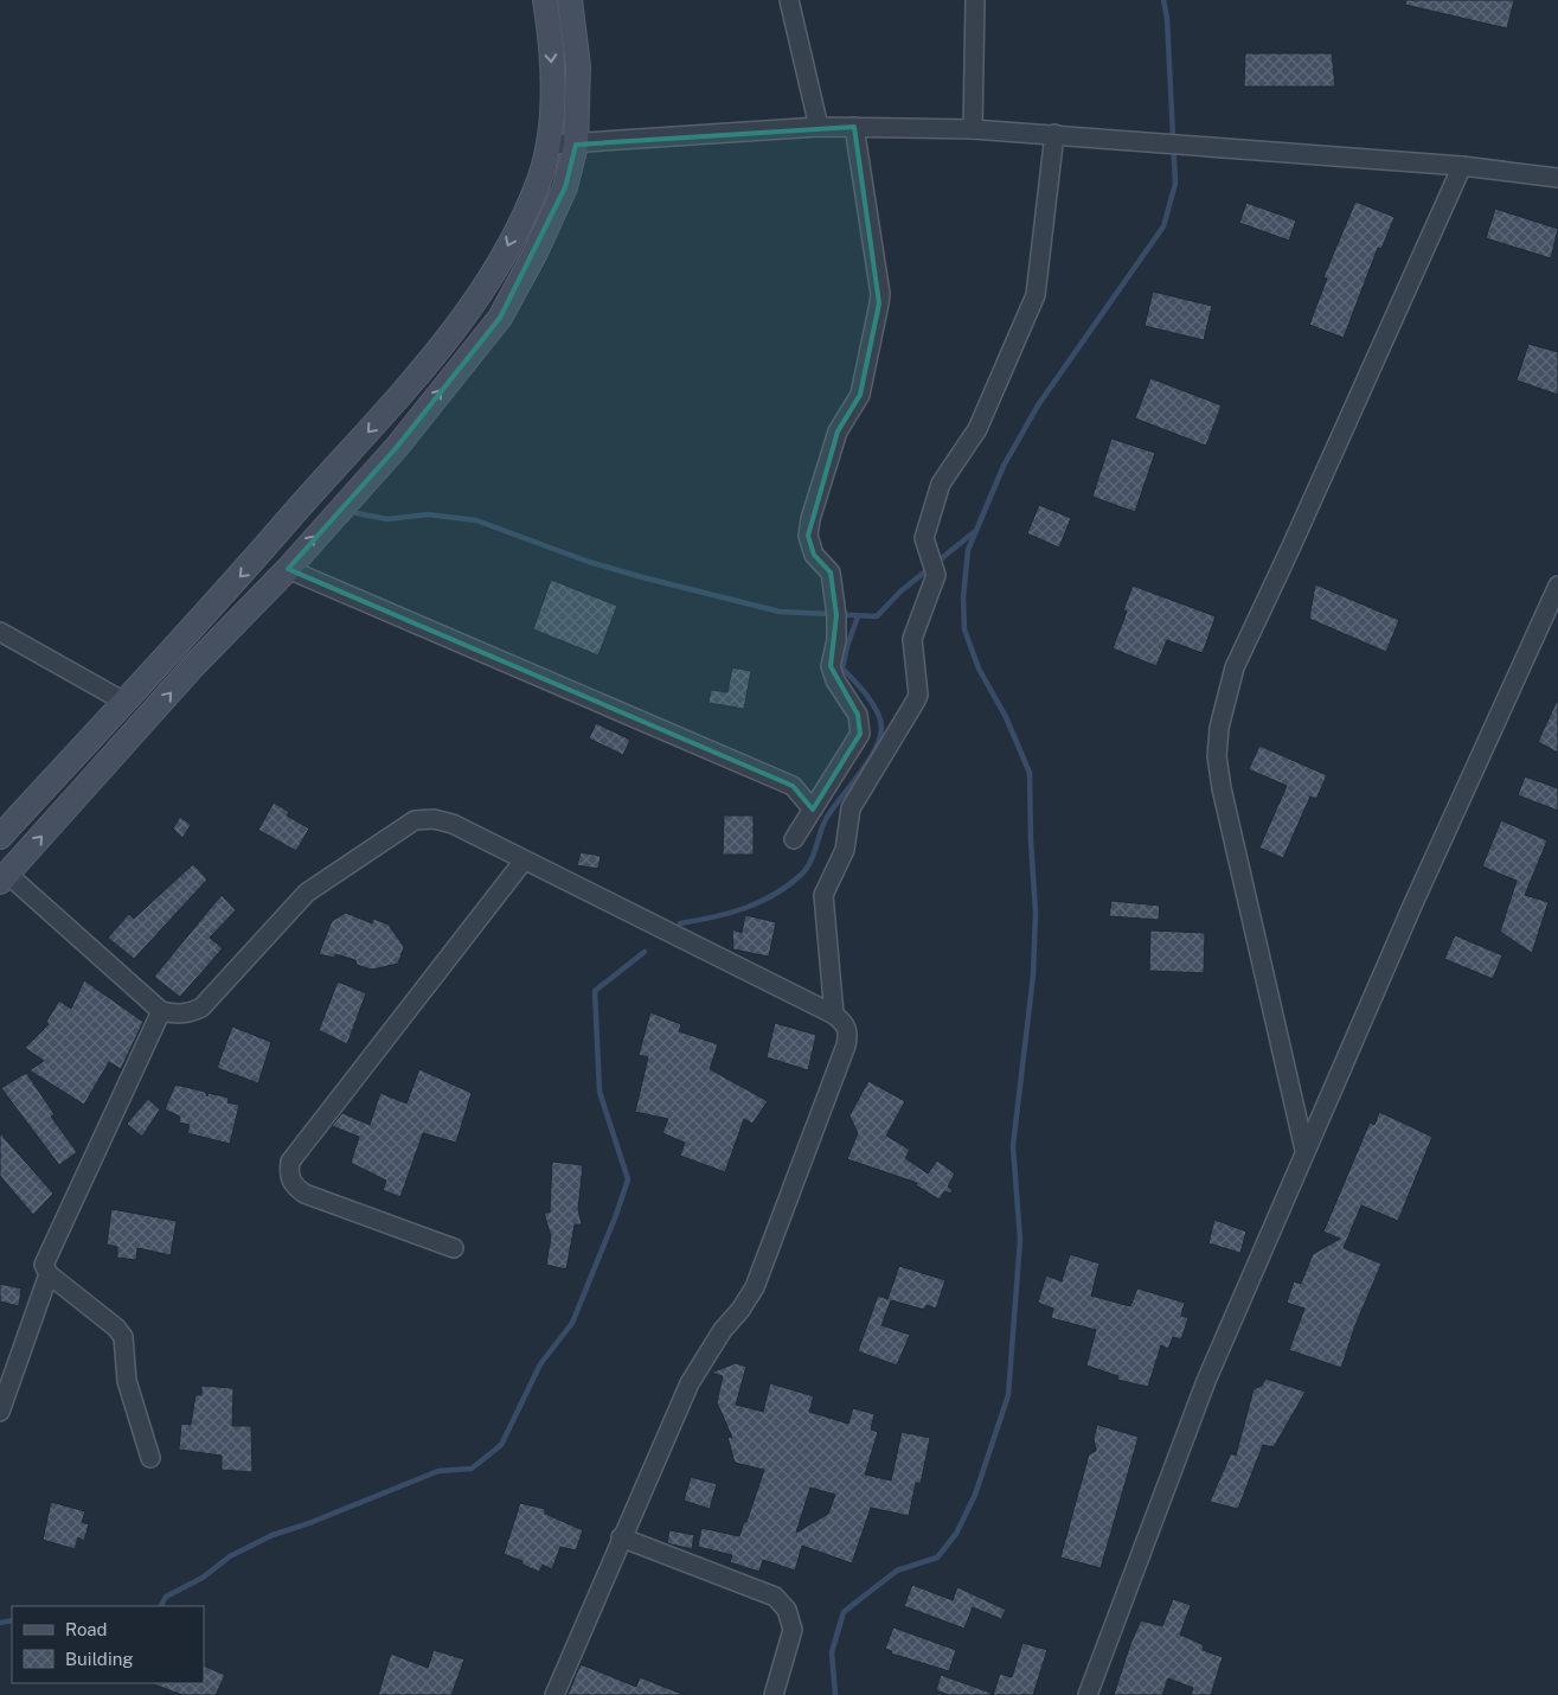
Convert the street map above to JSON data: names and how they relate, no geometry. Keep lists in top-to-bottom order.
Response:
{
  "legend": ["Road", "Building"]
}
